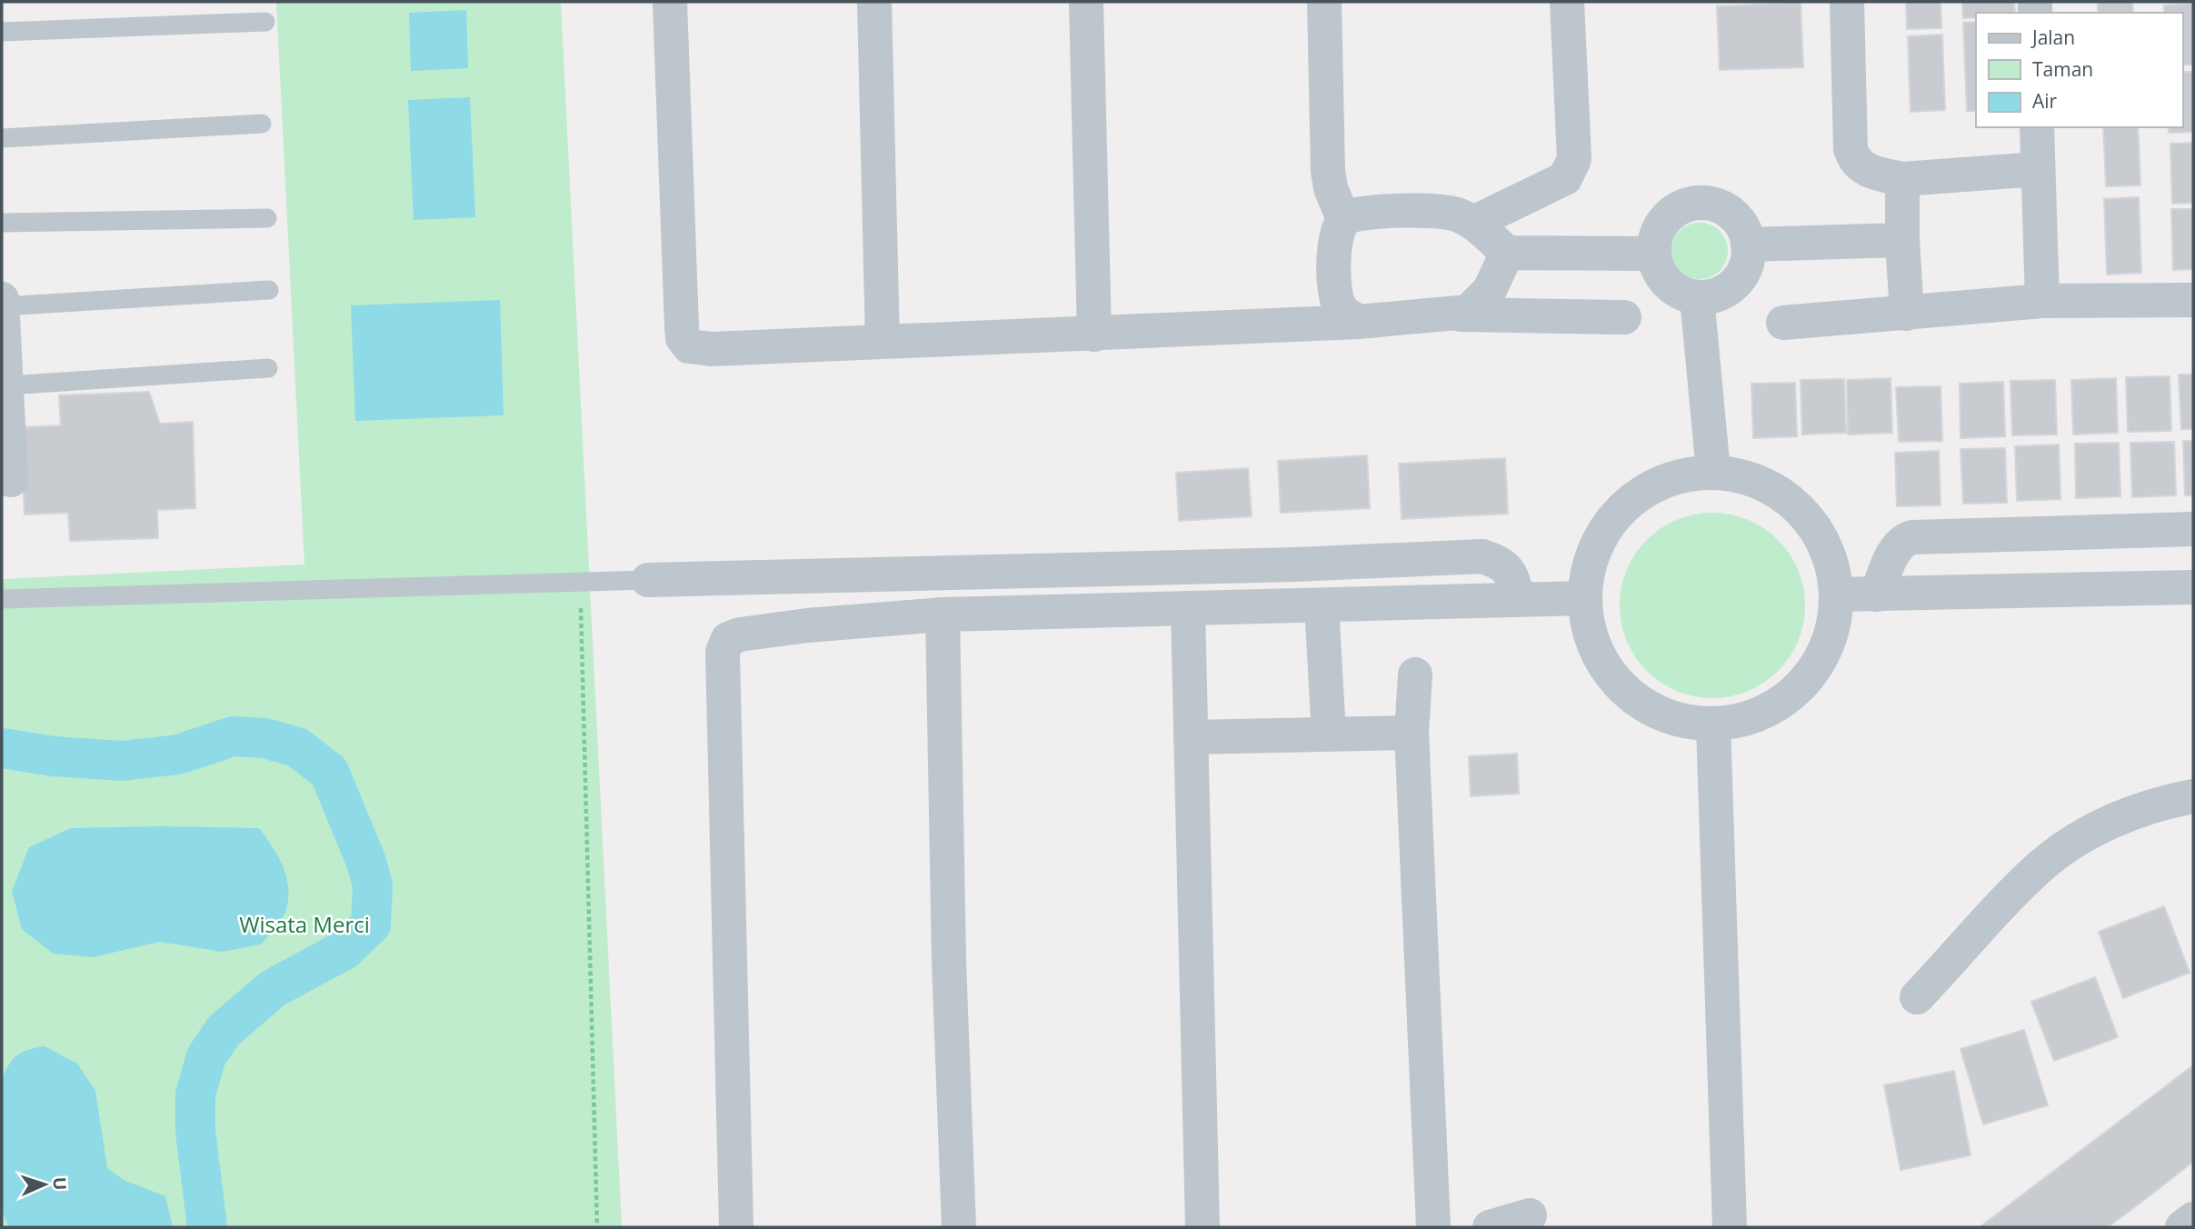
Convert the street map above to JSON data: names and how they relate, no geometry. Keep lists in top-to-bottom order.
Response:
{
  "parks": ["Wisata Merci"],
  "legend": ["Jalan", "Taman", "Air"],
  "north": "right"
}
